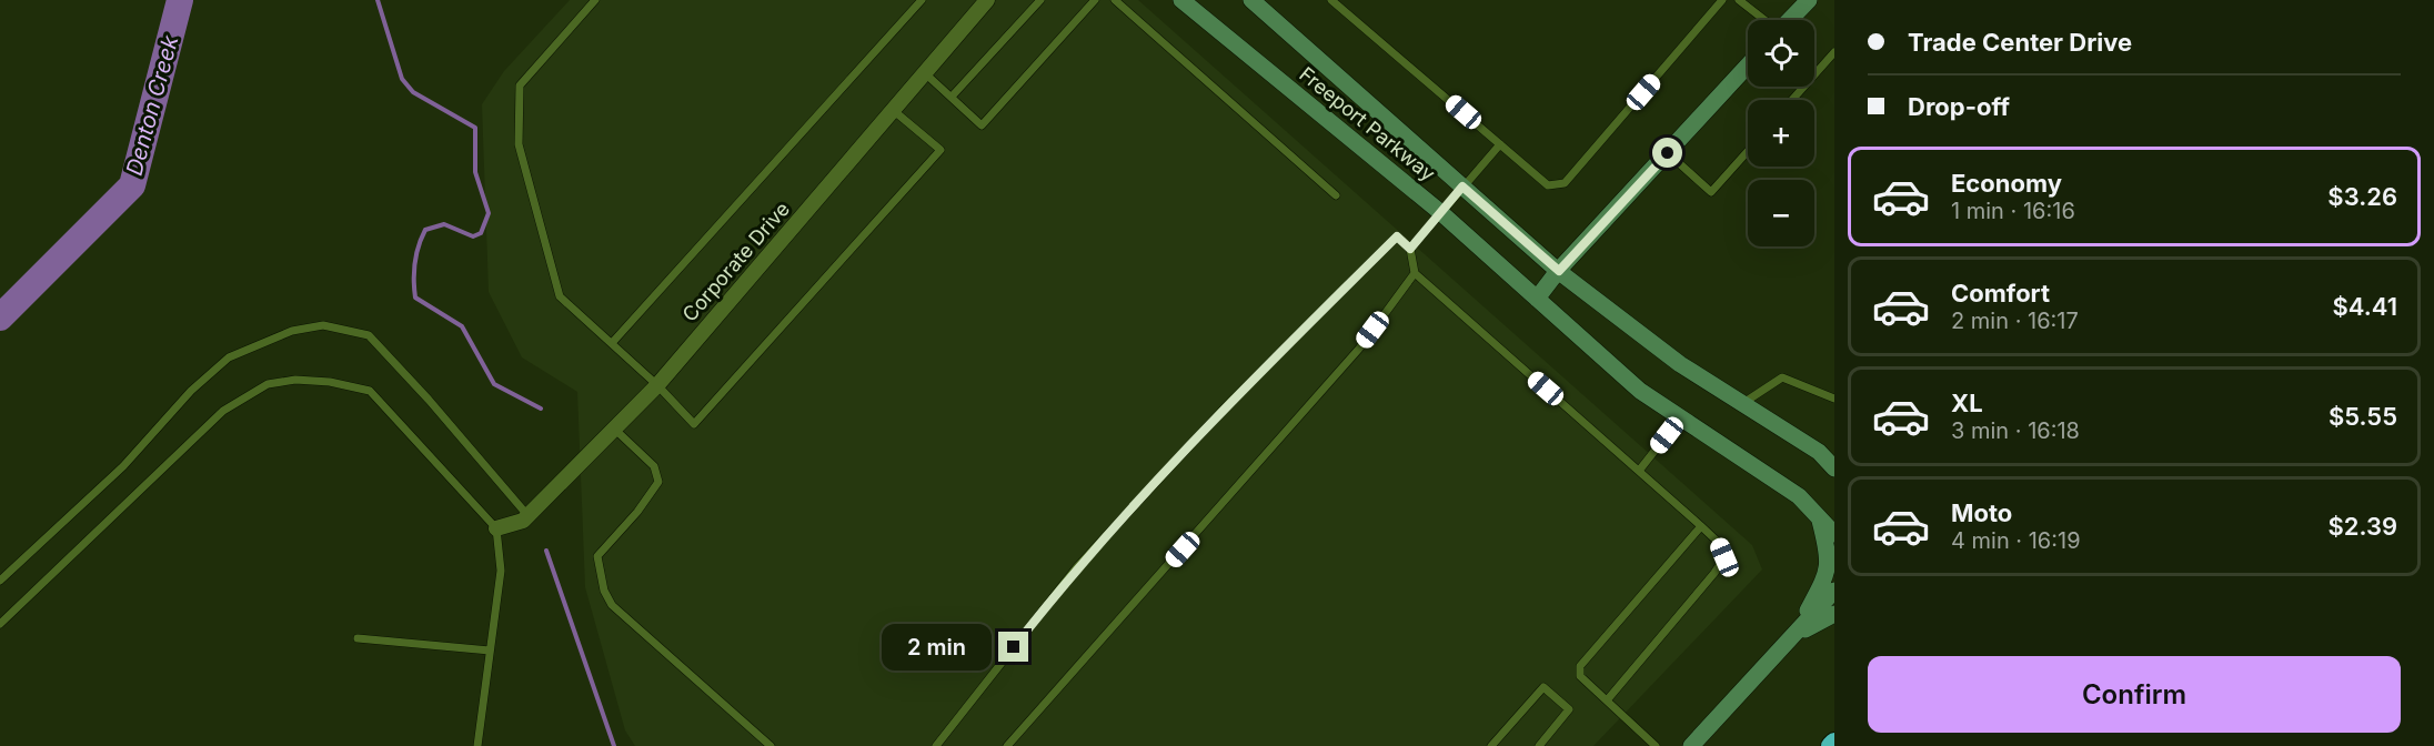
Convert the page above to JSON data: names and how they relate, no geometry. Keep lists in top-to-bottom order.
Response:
{
  "streets": {
    "main road": ["Freeport Parkway"],
    "street": ["Corporate Drive"]
  },
  "water": ["Denton Creek"],
  "page": {
    "banner": ["Trade Center Drive", "Drop-off"],
    "map_buttons": ["+", "−"],
    "list": [
      {
        "name": "Economy",
        "note": "1 min · 16:16",
        "value": "$3.26"
      },
      {
        "name": "Comfort",
        "note": "2 min · 16:17",
        "value": "$4.41"
      },
      {
        "name": "XL",
        "note": "3 min · 16:18",
        "value": "$5.55"
      },
      {
        "name": "Moto",
        "note": "4 min · 16:19",
        "value": "$2.39"
      }
    ],
    "bubble": "2 min",
    "buttons": "Confirm"
  }
}
